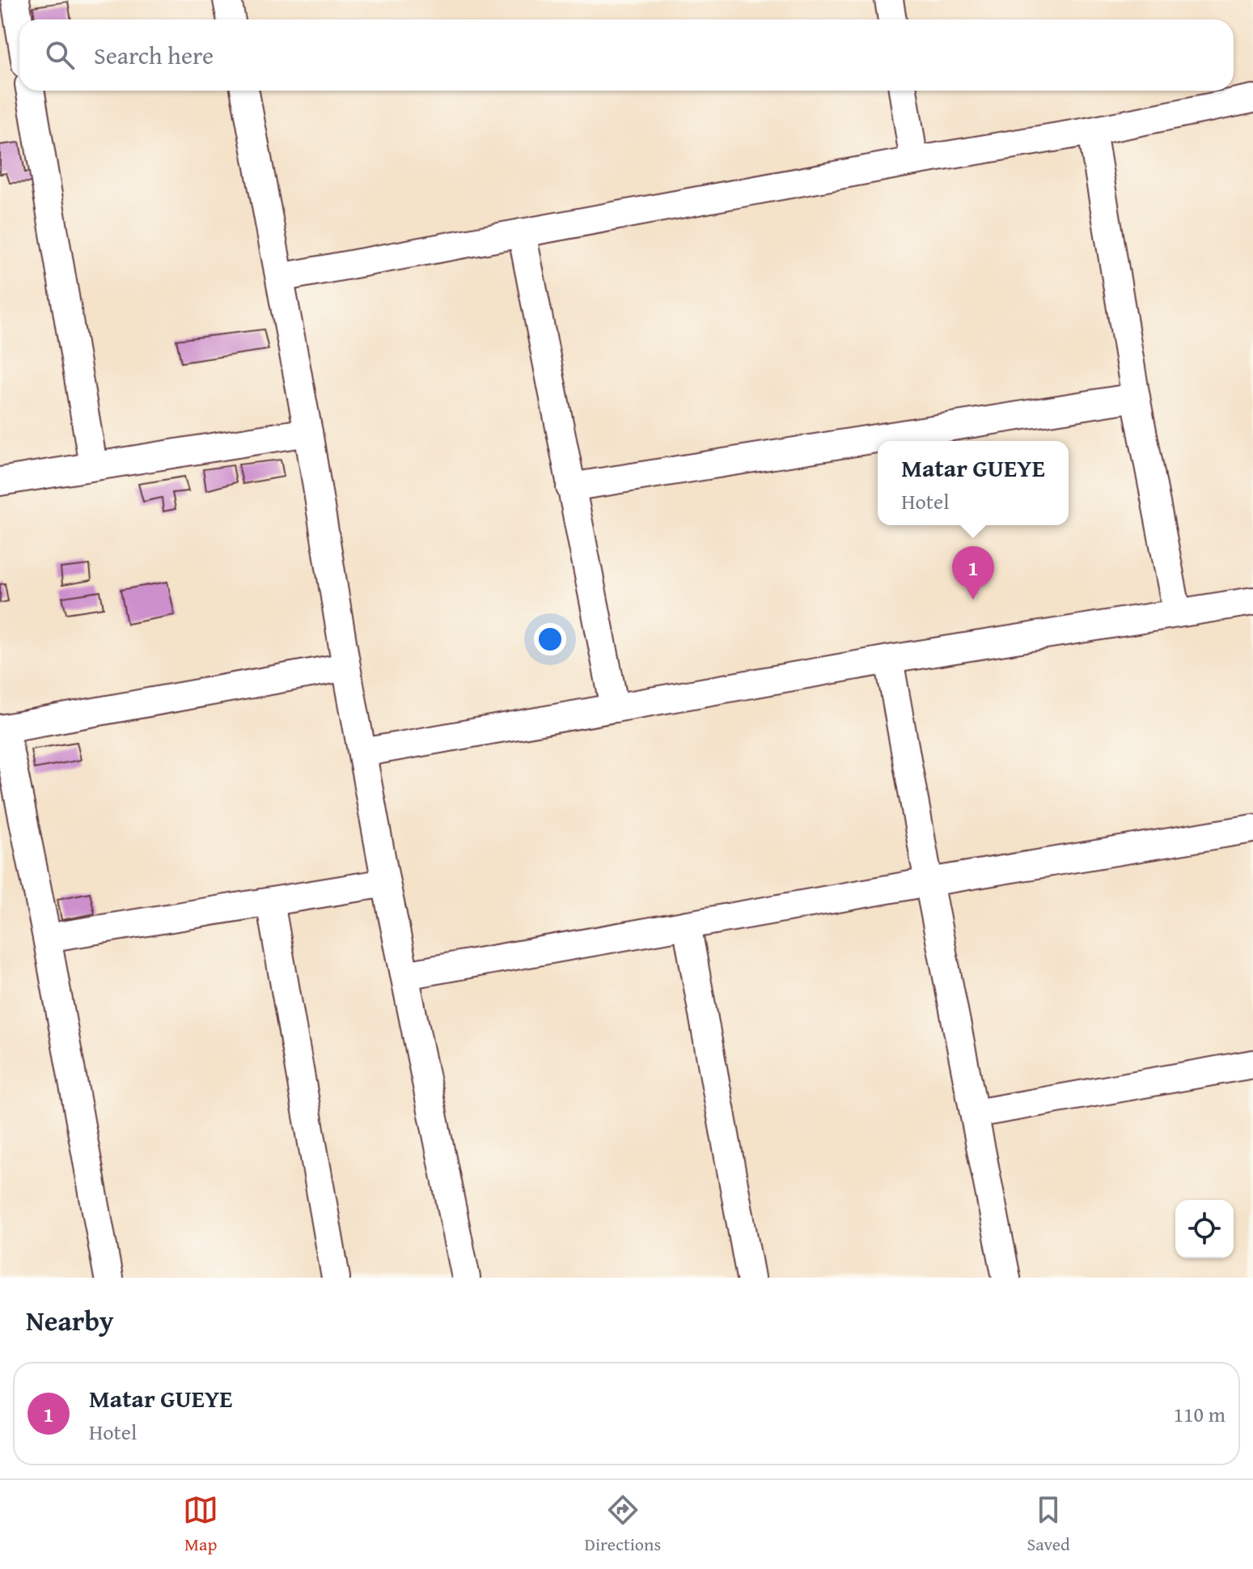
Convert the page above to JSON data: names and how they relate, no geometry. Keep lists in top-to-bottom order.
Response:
{
  "page": {
    "search": "Search here",
    "popup": ["Matar GUEYE", "Hotel"],
    "pins": "1",
    "heading": "Nearby",
    "list": [
      {
        "mark": "1",
        "name": "Matar GUEYE",
        "note": "Hotel",
        "value": "110 m"
      }
    ],
    "nav": ["Map", "Directions", "Saved"]
  }
}
